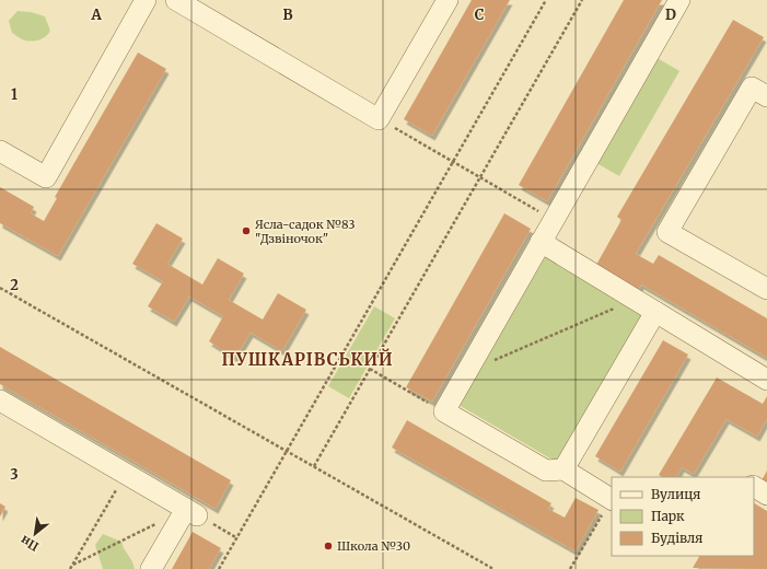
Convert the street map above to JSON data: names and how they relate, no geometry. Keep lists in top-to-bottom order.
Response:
{
  "districts": ["ПУШКАРІВСЬКИЙ"],
  "places": ["Ясла-садок №83 \"Дзвіночок\"", "Школа №30"],
  "legend": ["Вулиця", "Парк", "Будівля"],
  "north": "bottom left",
  "grid": {
    "columns": [
      "A",
      "B",
      "C",
      "D"
    ],
    "rows": ["1", "2", "3"]
  }
}
